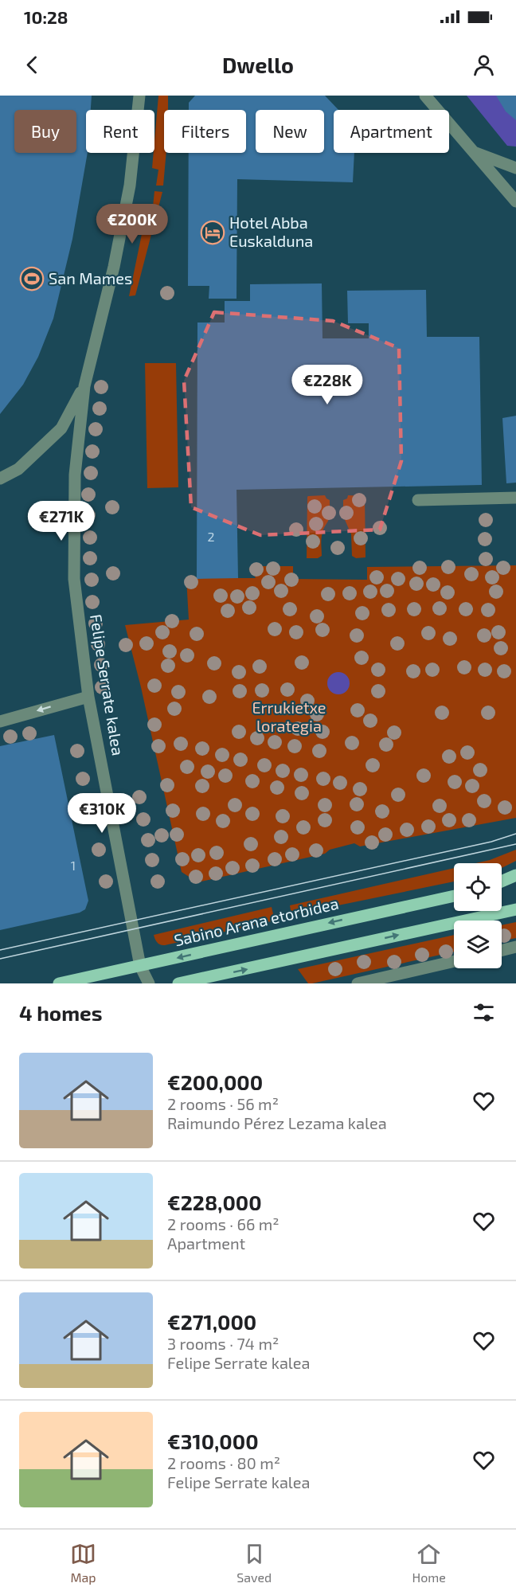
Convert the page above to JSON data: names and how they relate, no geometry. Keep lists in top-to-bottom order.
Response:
{
  "streets": {
    "main road": ["Sabino Arana etorbidea"],
    "street": ["Felipe Serrate kalea"]
  },
  "crossings": [
    ["Felipe Serrate kalea", "Sabino Arana etorbidea"]
  ],
  "parks": ["Errukietxe lorategia"],
  "places": {
    "hotel": ["Hotel Abba Euskalduna"],
    "sports": ["San Mames"]
  },
  "house_numbers": ["2", "1"],
  "page": {
    "status": "10:28",
    "header": "Dwello",
    "chip": [
      "Buy",
      "Rent",
      "Filters",
      "New",
      "Apartment"
    ],
    "price": [
      "€200K",
      "€228K",
      "€271K",
      "€310K"
    ],
    "heading": "4 homes",
    "list": [
      {
        "name": "€200,000",
        "note": "2 rooms · 56 m² · Raimundo Pérez Lezama kalea"
      },
      {
        "name": "€228,000",
        "note": "2 rooms · 66 m² · Apartment"
      },
      {
        "name": "€271,000",
        "note": "3 rooms · 74 m² · Felipe Serrate kalea"
      },
      {
        "name": "€310,000",
        "note": "2 rooms · 80 m² · Felipe Serrate kalea"
      }
    ],
    "tabs": ["Map", "Saved", "Home"]
  }
}
